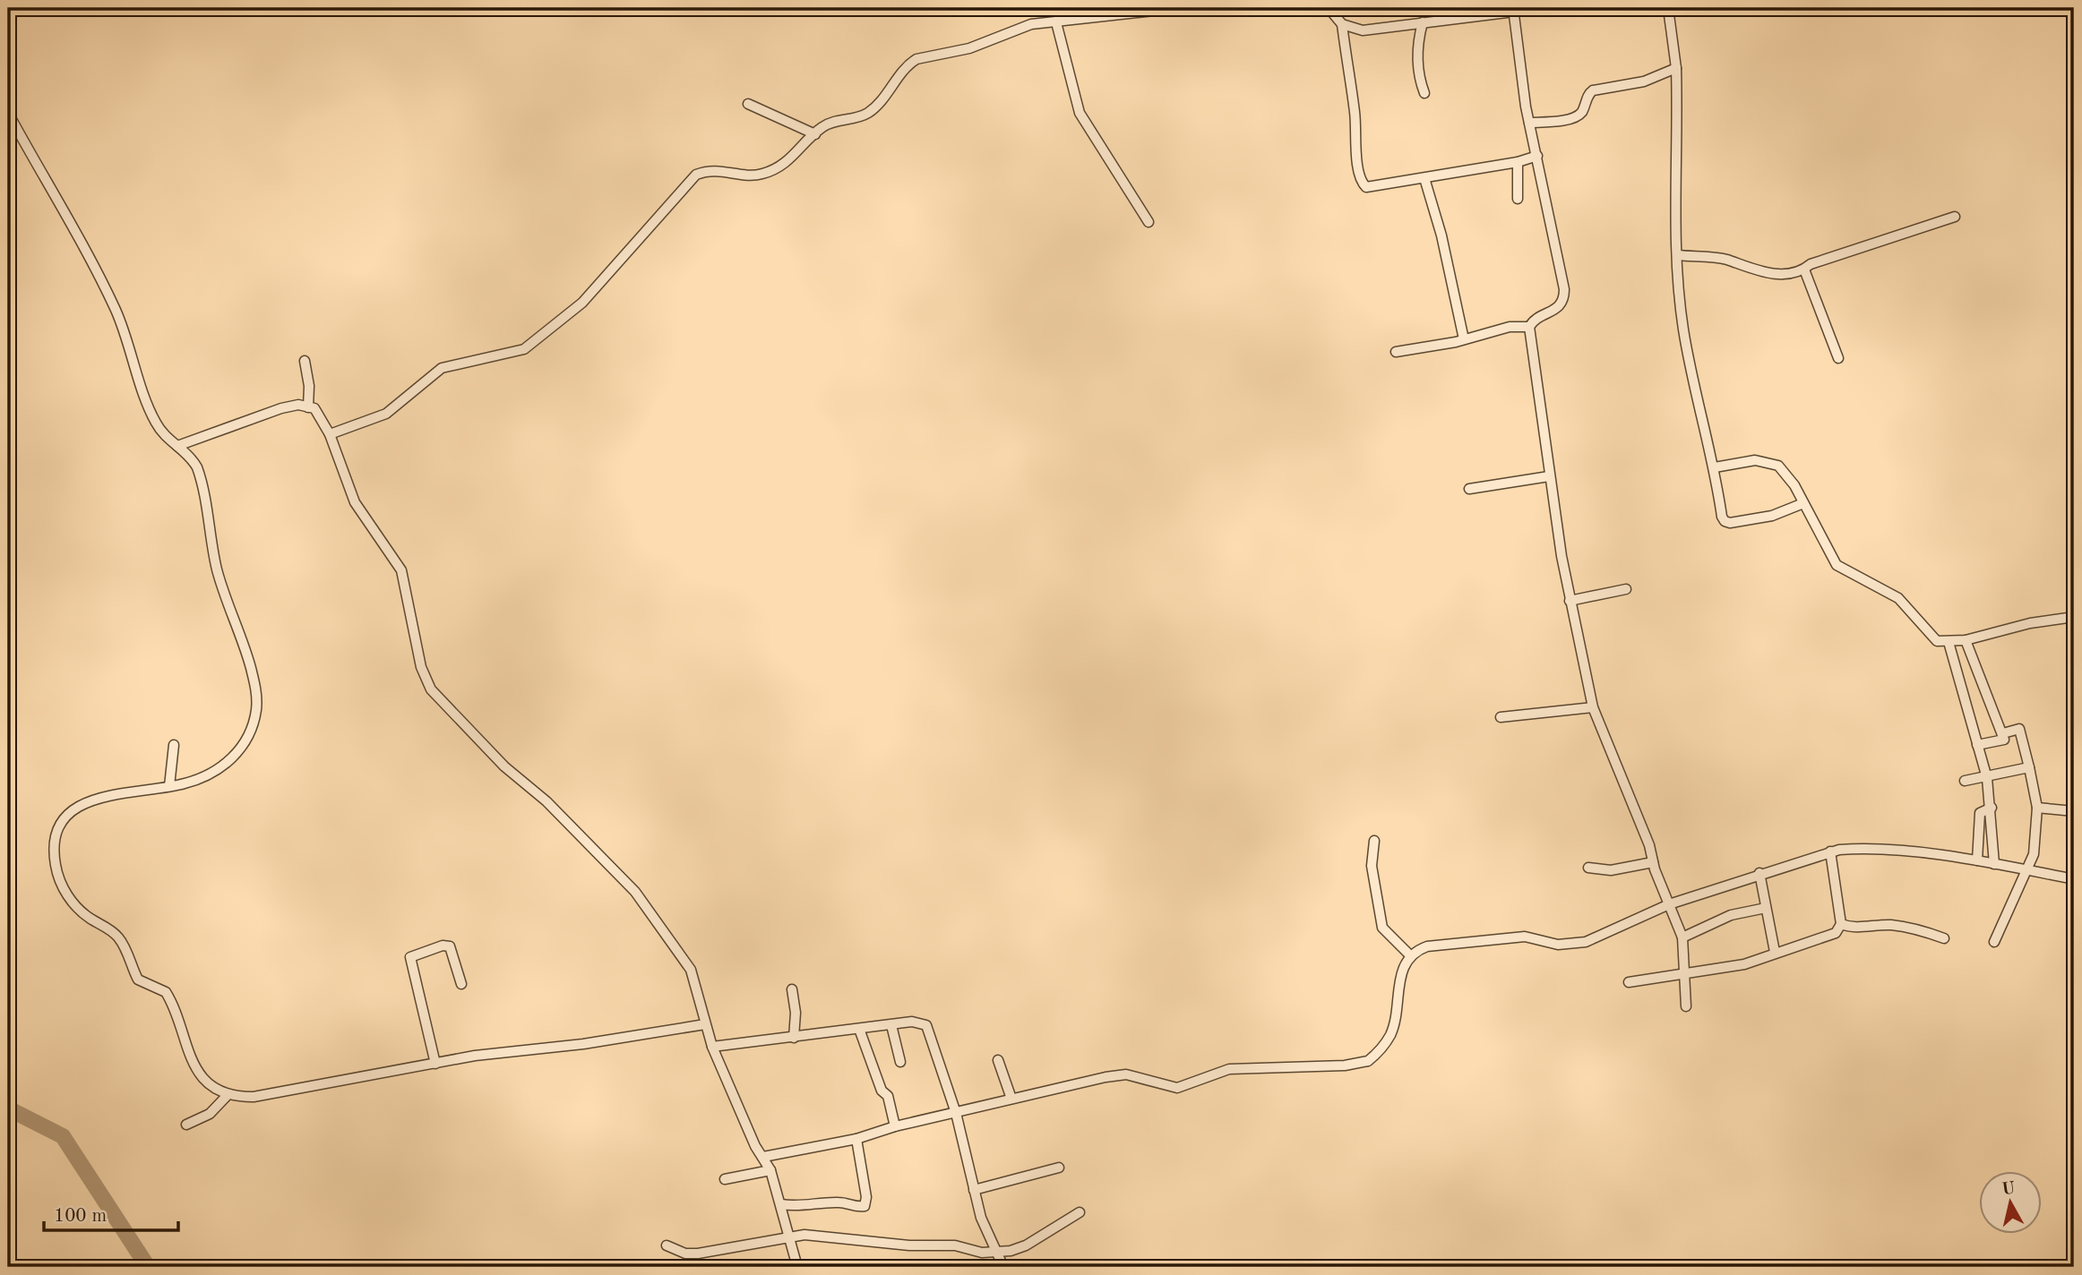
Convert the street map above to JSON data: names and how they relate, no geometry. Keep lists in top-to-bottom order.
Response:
{
  "scale_bar": "100 m",
  "north": "top"
}
